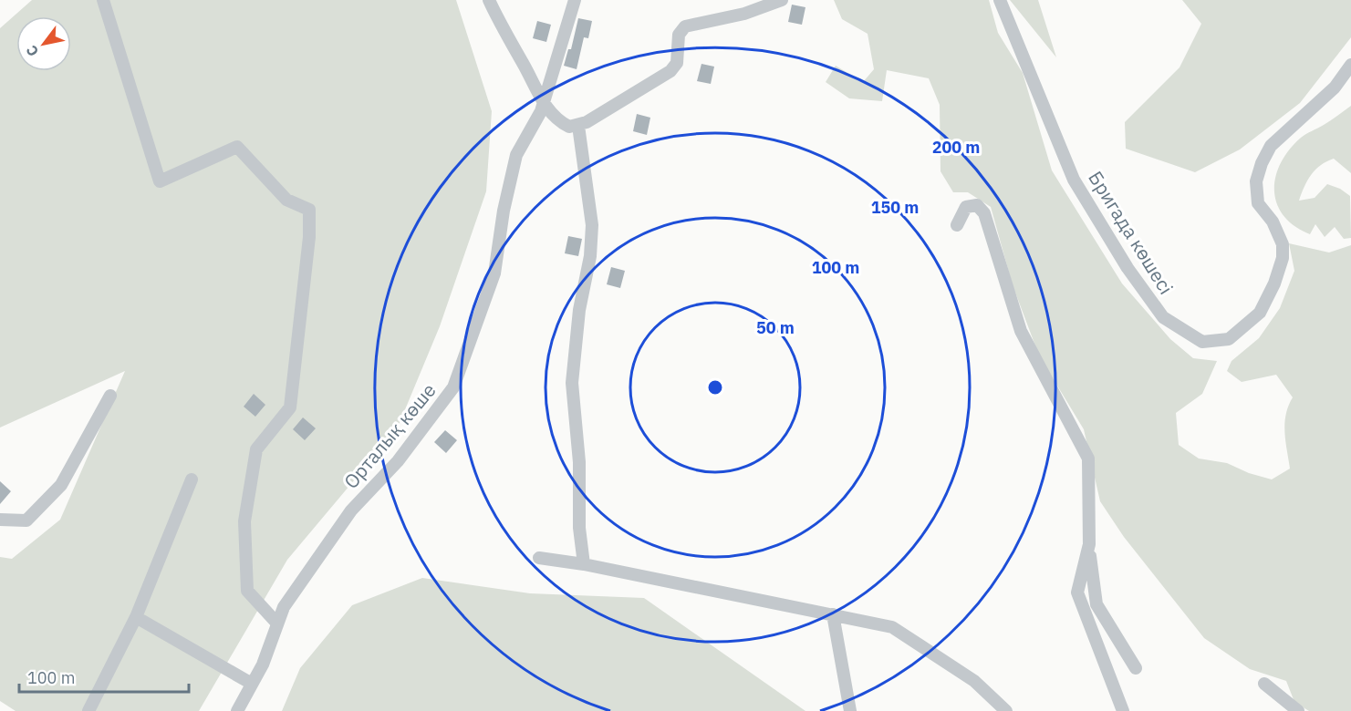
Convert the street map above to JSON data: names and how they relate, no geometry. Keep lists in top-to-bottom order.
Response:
{
  "streets": {
    "street": ["Бригада көшесі", "Орталық көше"]
  },
  "scale_bar": "100 m",
  "north": "bottom left",
  "rings": [
    "200 m",
    "150 m",
    "100 m",
    "50 m"
  ]
}
